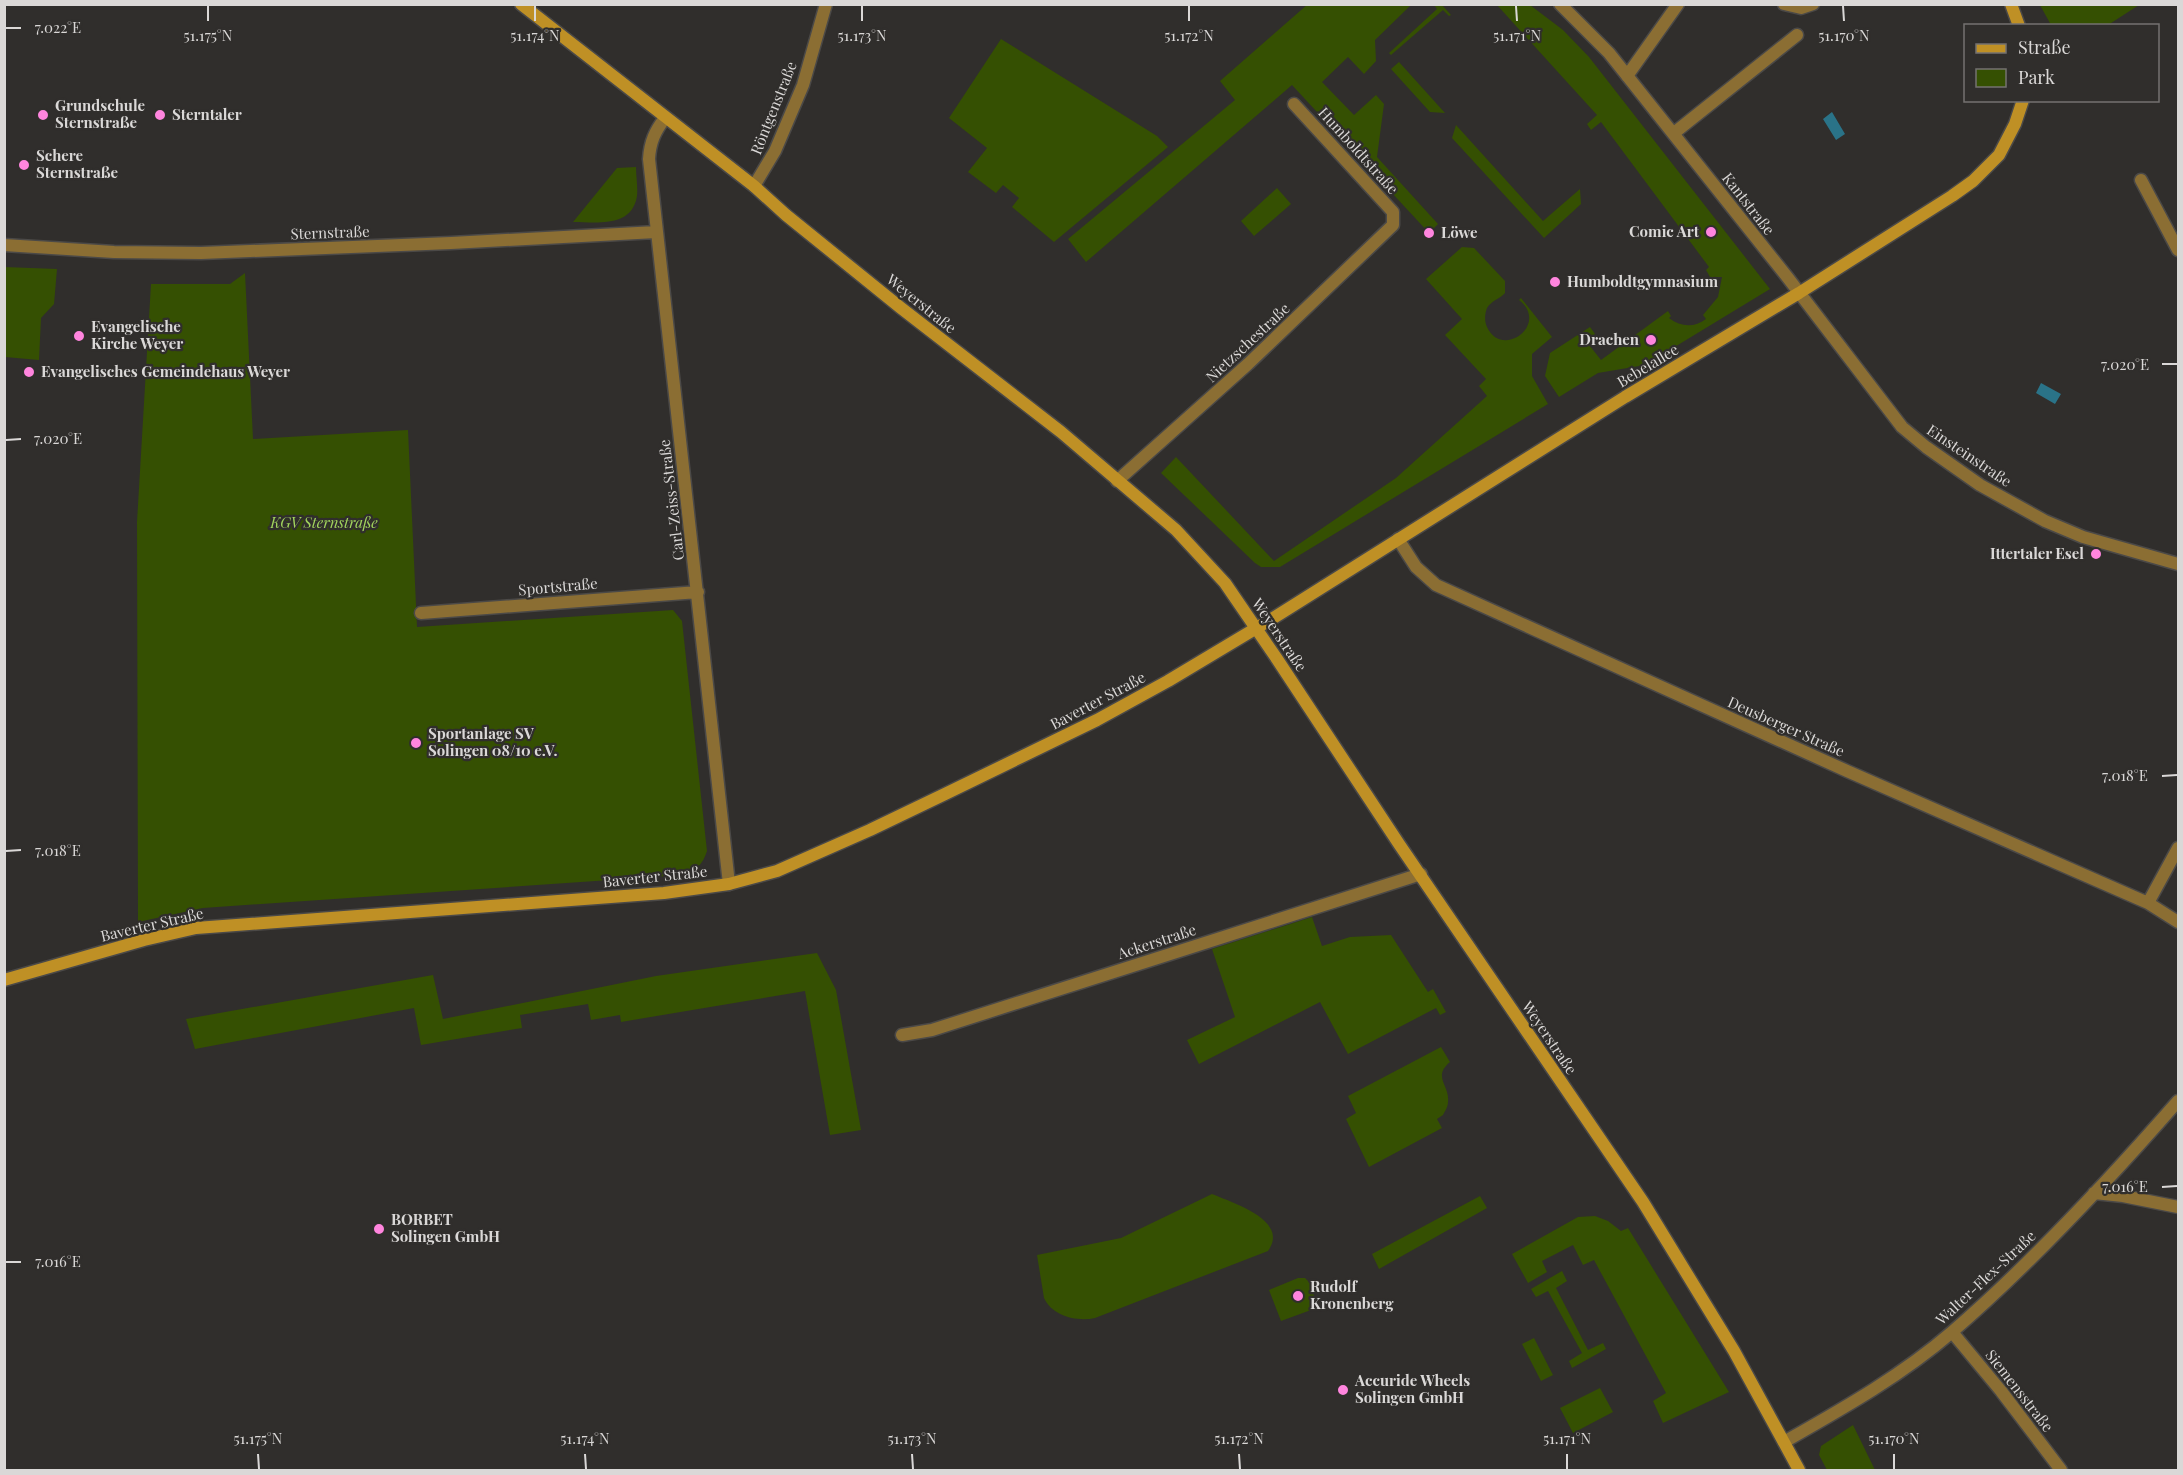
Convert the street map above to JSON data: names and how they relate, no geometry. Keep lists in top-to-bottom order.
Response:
{
  "streets": {
    "main road": ["Weyerstraße", "Bebelallee", "Baverter Straße"],
    "street": [
      "Röntgenstraße",
      "Humboldtstraße",
      "Kantstraße",
      "Sternstraße",
      "Nietzschestraße",
      "Einsteinstraße",
      "Carl-Zeiss-Straße",
      "Sportstraße",
      "Deusberger Straße",
      "Ackerstraße",
      "Walter-Flex-Straße",
      "Siemensstraße"
    ]
  },
  "crossings": [
    ["Röntgenstraße", "Weyerstraße"],
    ["Humboldtstraße", "Nietzschestraße"],
    ["Kantstraße", "Bebelallee"],
    ["Kantstraße", "Einsteinstraße"],
    ["Sternstraße", "Carl-Zeiss-Straße"],
    ["Weyerstraße", "Nietzschestraße"],
    ["Weyerstraße", "Bebelallee"],
    ["Weyerstraße", "Carl-Zeiss-Straße"],
    ["Weyerstraße", "Baverter Straße"],
    ["Weyerstraße", "Ackerstraße"],
    ["Weyerstraße", "Walter-Flex-Straße"],
    ["Bebelallee", "Einsteinstraße"],
    ["Bebelallee", "Baverter Straße"],
    ["Bebelallee", "Deusberger Straße"],
    ["Carl-Zeiss-Straße", "Sportstraße"],
    ["Carl-Zeiss-Straße", "Baverter Straße"],
    ["Walter-Flex-Straße", "Siemensstraße"]
  ],
  "parks": ["KGV Sternstraße"],
  "places": [
    "Grundschule Sternstraße",
    "Sterntaler",
    "Schere Sternstraße",
    "Comic Art",
    "Löwe",
    "Humboldtgymnasium",
    "Evangelische Kirche Weyer",
    "Drachen",
    "Evangelisches Gemeindehaus Weyer",
    "Ittertaler Esel",
    "Sportanlage SV Solingen 08/10 e.V.",
    "BORBET Solingen GmbH",
    "Rudolf Kronenberg",
    "Accuride Wheels Solingen GmbH"
  ],
  "legend": ["Straße", "Park"],
  "coordinates": [
    "7.022°E",
    "51.175°N",
    "51.174°N",
    "51.173°N",
    "51.172°N",
    "51.171°N",
    "51.170°N",
    "7.020°E",
    "7.018°E",
    "7.016°E"
  ]
}
